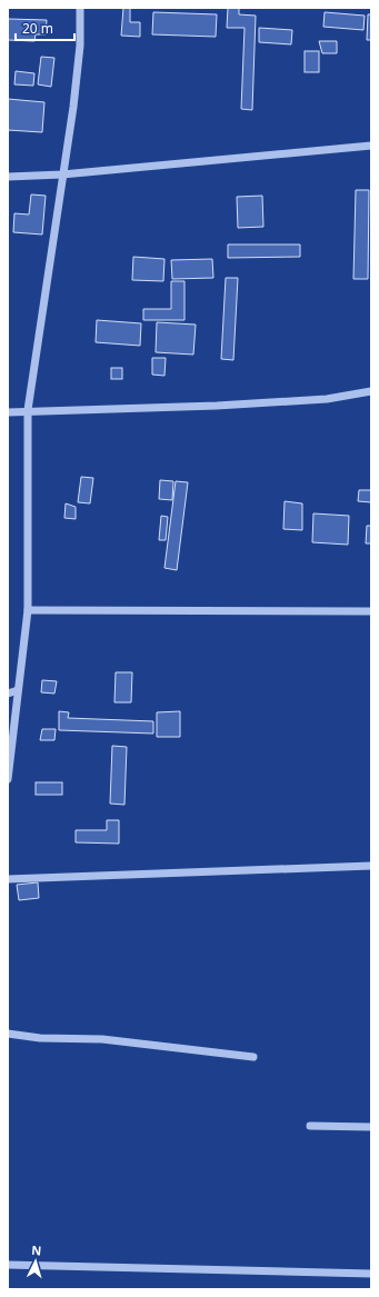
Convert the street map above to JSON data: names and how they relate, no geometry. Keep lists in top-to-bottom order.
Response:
{
  "scale_bar": "20 m",
  "north": "top"
}
